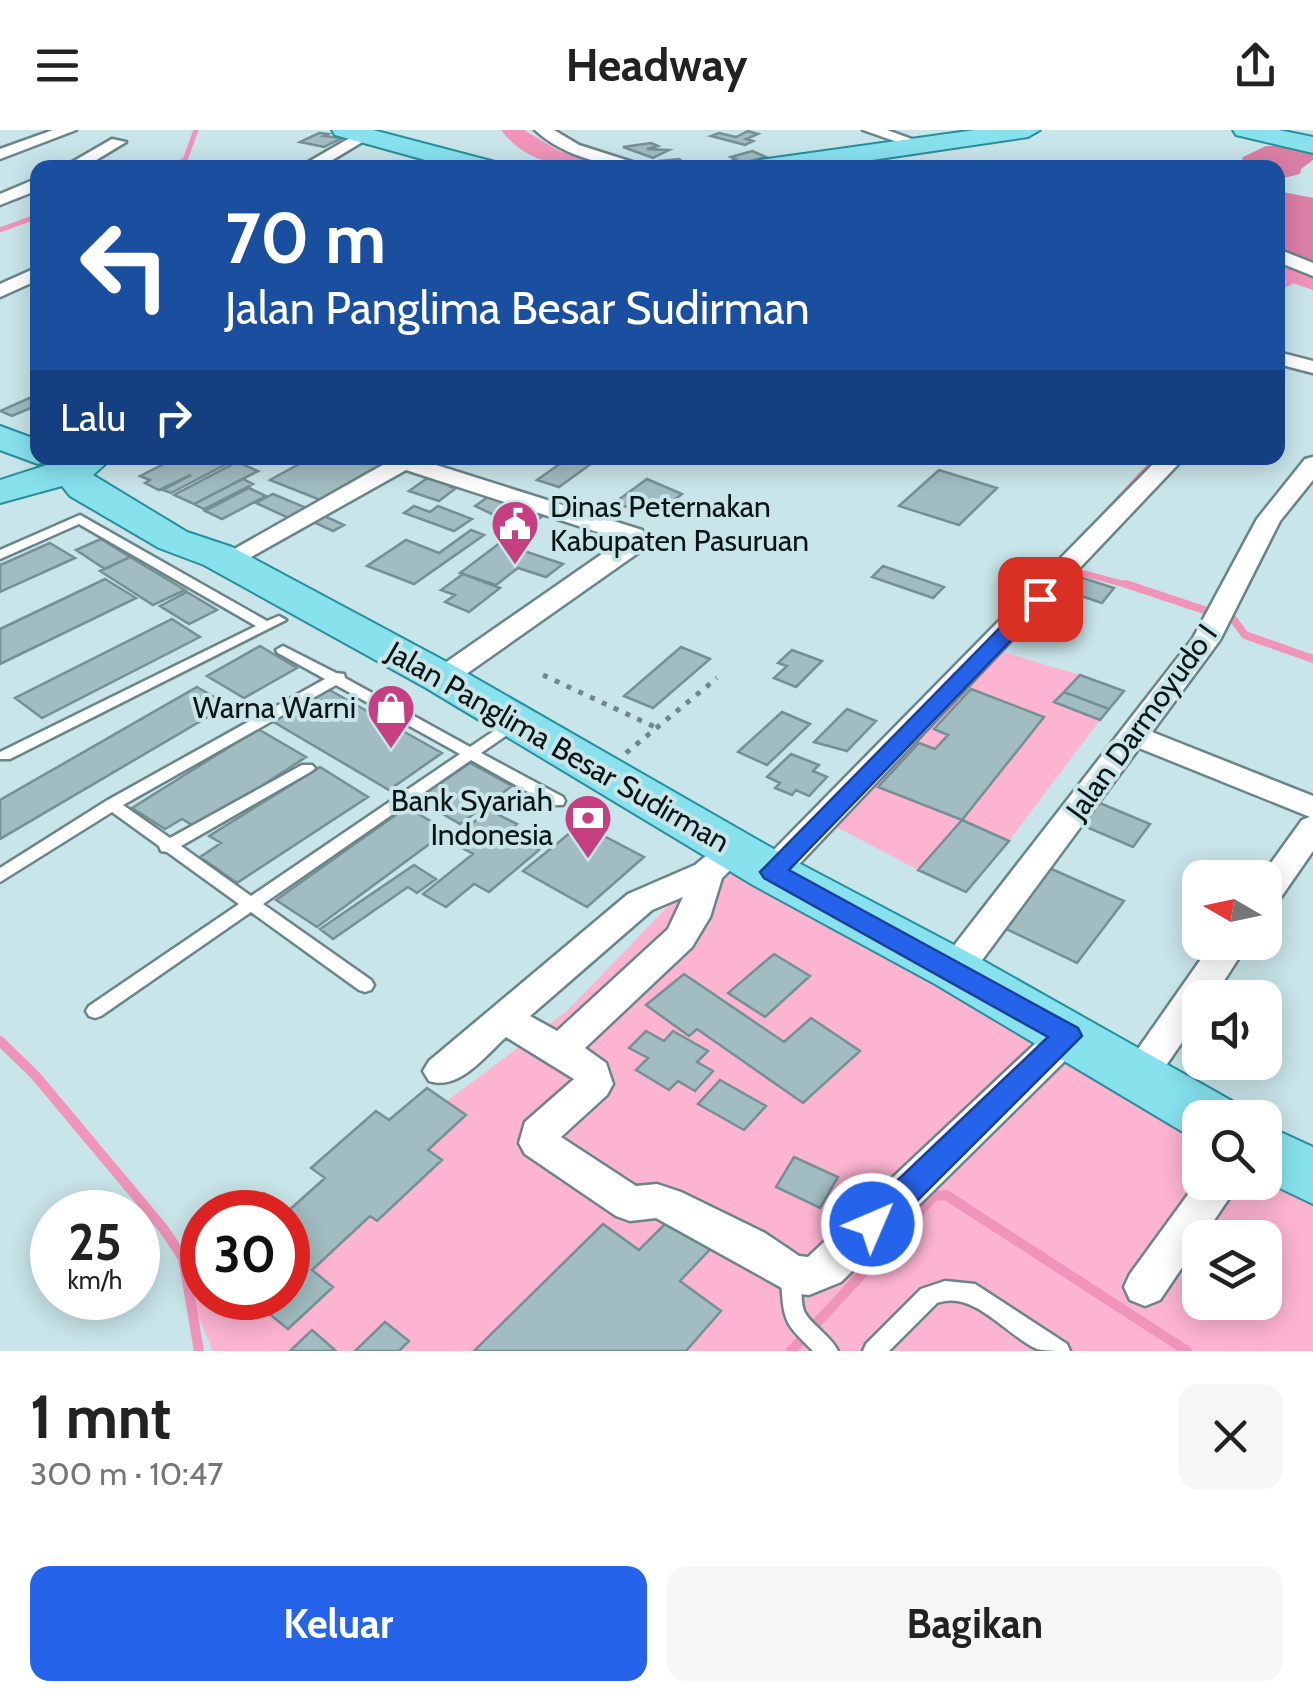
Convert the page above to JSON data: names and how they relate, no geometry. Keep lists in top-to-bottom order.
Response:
{
  "streets": {
    "main road": ["Jalan Panglima Besar Sudirman"],
    "street": ["Jalan Darmoyudo I"]
  },
  "crossings": [
    ["Jalan Darmoyudo I", "Jalan Panglima Besar Sudirman"]
  ],
  "places": {
    "public building": ["Dinas Peternakan Kabupaten Pasuruan"],
    "shop": ["Warna Warni"],
    "bank": ["Bank Syariah Indonesia"]
  },
  "north": "left",
  "page": {
    "header": "Headway",
    "turn": ["70 m", "Jalan Panglima Besar Sudirman"],
    "then": "Lalu",
    "speed": "25 km/h",
    "limit": "30",
    "heading": ["1 mnt", "300 m · 10:47"],
    "buttons": ["Keluar", "Bagikan"]
  }
}
